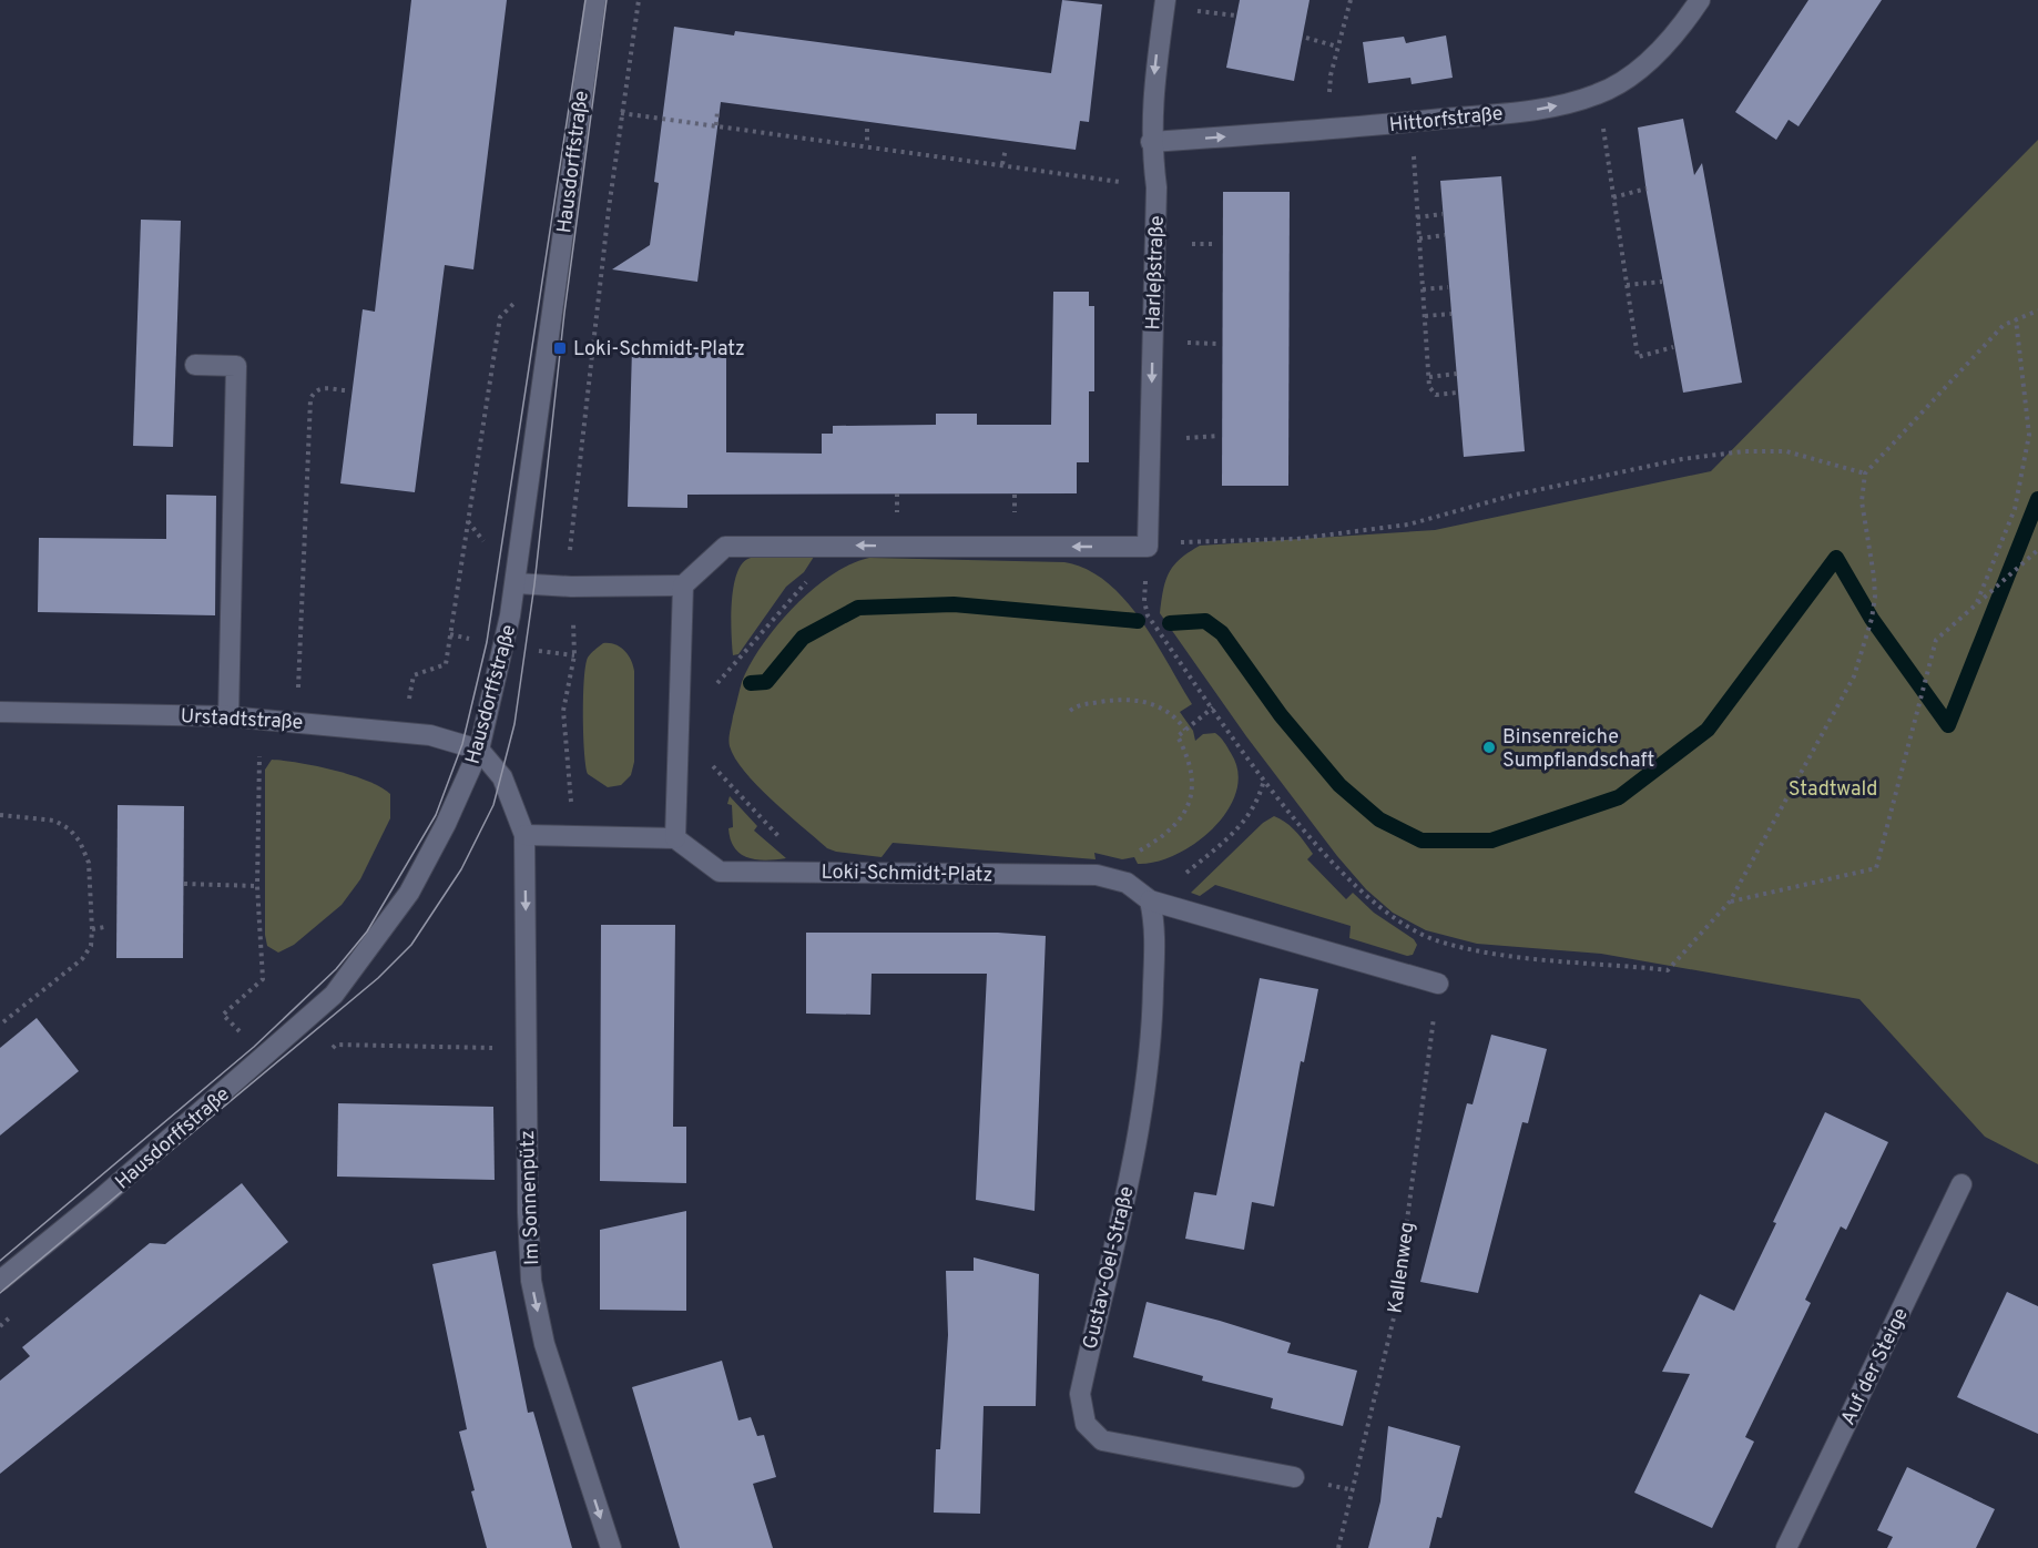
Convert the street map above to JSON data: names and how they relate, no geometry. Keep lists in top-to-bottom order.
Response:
{
  "streets": {
    "street": [
      "Hittorfstraße",
      "Hausdorffstraße",
      "Harleßstraße",
      "Urstadtstraße",
      "Loki-Schmidt-Platz",
      "Im Sonnenpütz",
      "Gustav-Oel-Straße",
      "Auf der Steige"
    ],
    "path": ["Kallenweg"]
  },
  "crossings": [
    ["Hittorfstraße", "Harleßstraße"],
    ["Hausdorffstraße", "Urstadtstraße"],
    ["Loki-Schmidt-Platz", "Gustav-Oel-Straße"]
  ],
  "one_way": ["Hittorfstraße", "Harleßstraße", "Im Sonnenpütz"],
  "parks": ["Stadtwald"],
  "places": {
    "transit": ["Loki-Schmidt-Platz"],
    "other": ["Binsenreiche Sumpflandschaft"]
  }
}
